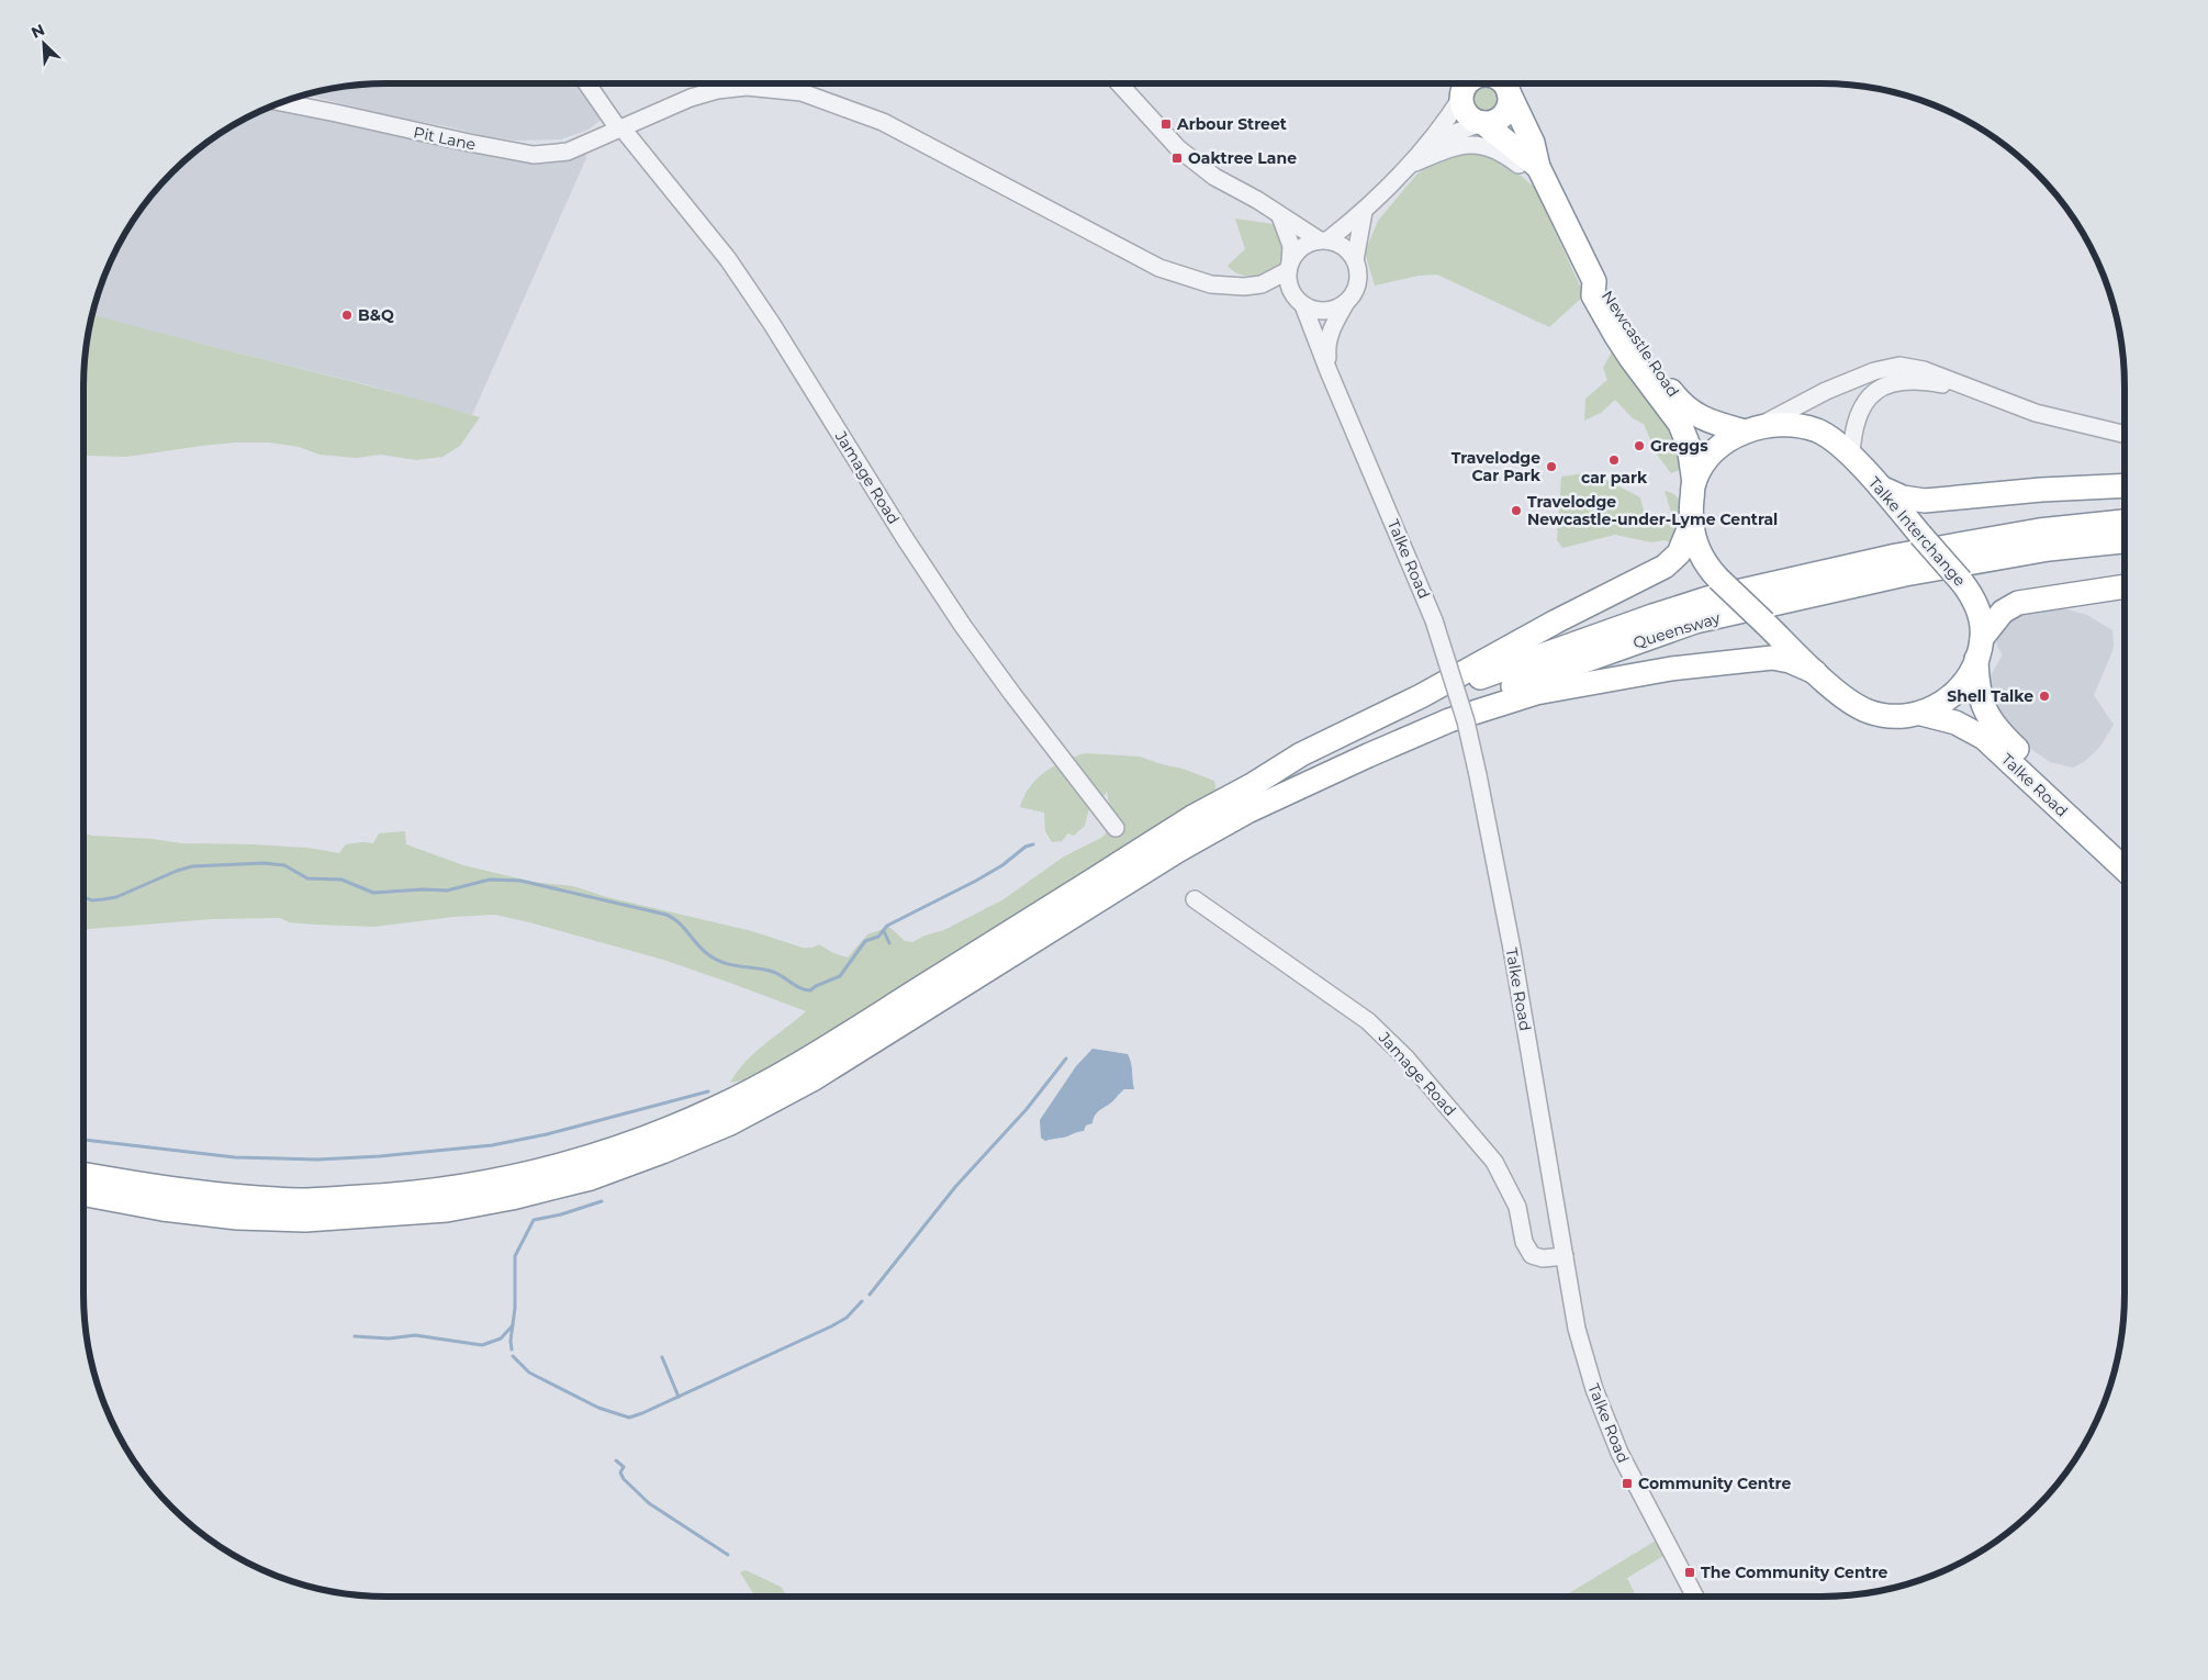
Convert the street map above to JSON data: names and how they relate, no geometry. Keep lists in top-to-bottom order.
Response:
{
  "streets": {
    "highway": [
      "Newcastle Road",
      "Talke Interchange",
      "Talke Road",
      "Queensway"
    ],
    "street": ["Pit Lane", "Jamage Road"]
  },
  "crossings": [
    ["Pit Lane", "Jamage Road"],
    ["Newcastle Road", "Talke Interchange"],
    ["Jamage Road", "Talke Road"],
    ["Talke Interchange", "Talke Road"]
  ],
  "places": {
    "transit": [
      "Arbour Street",
      "Oaktree Lane",
      "Community Centre",
      "The Community Centre"
    ],
    "other": [
      "B&Q",
      "Greggs",
      "car park",
      "Travelodge Car Park",
      "Travelodge Newcastle-under-Lyme Central",
      "Shell Talke"
    ]
  },
  "north": "top left"
}
